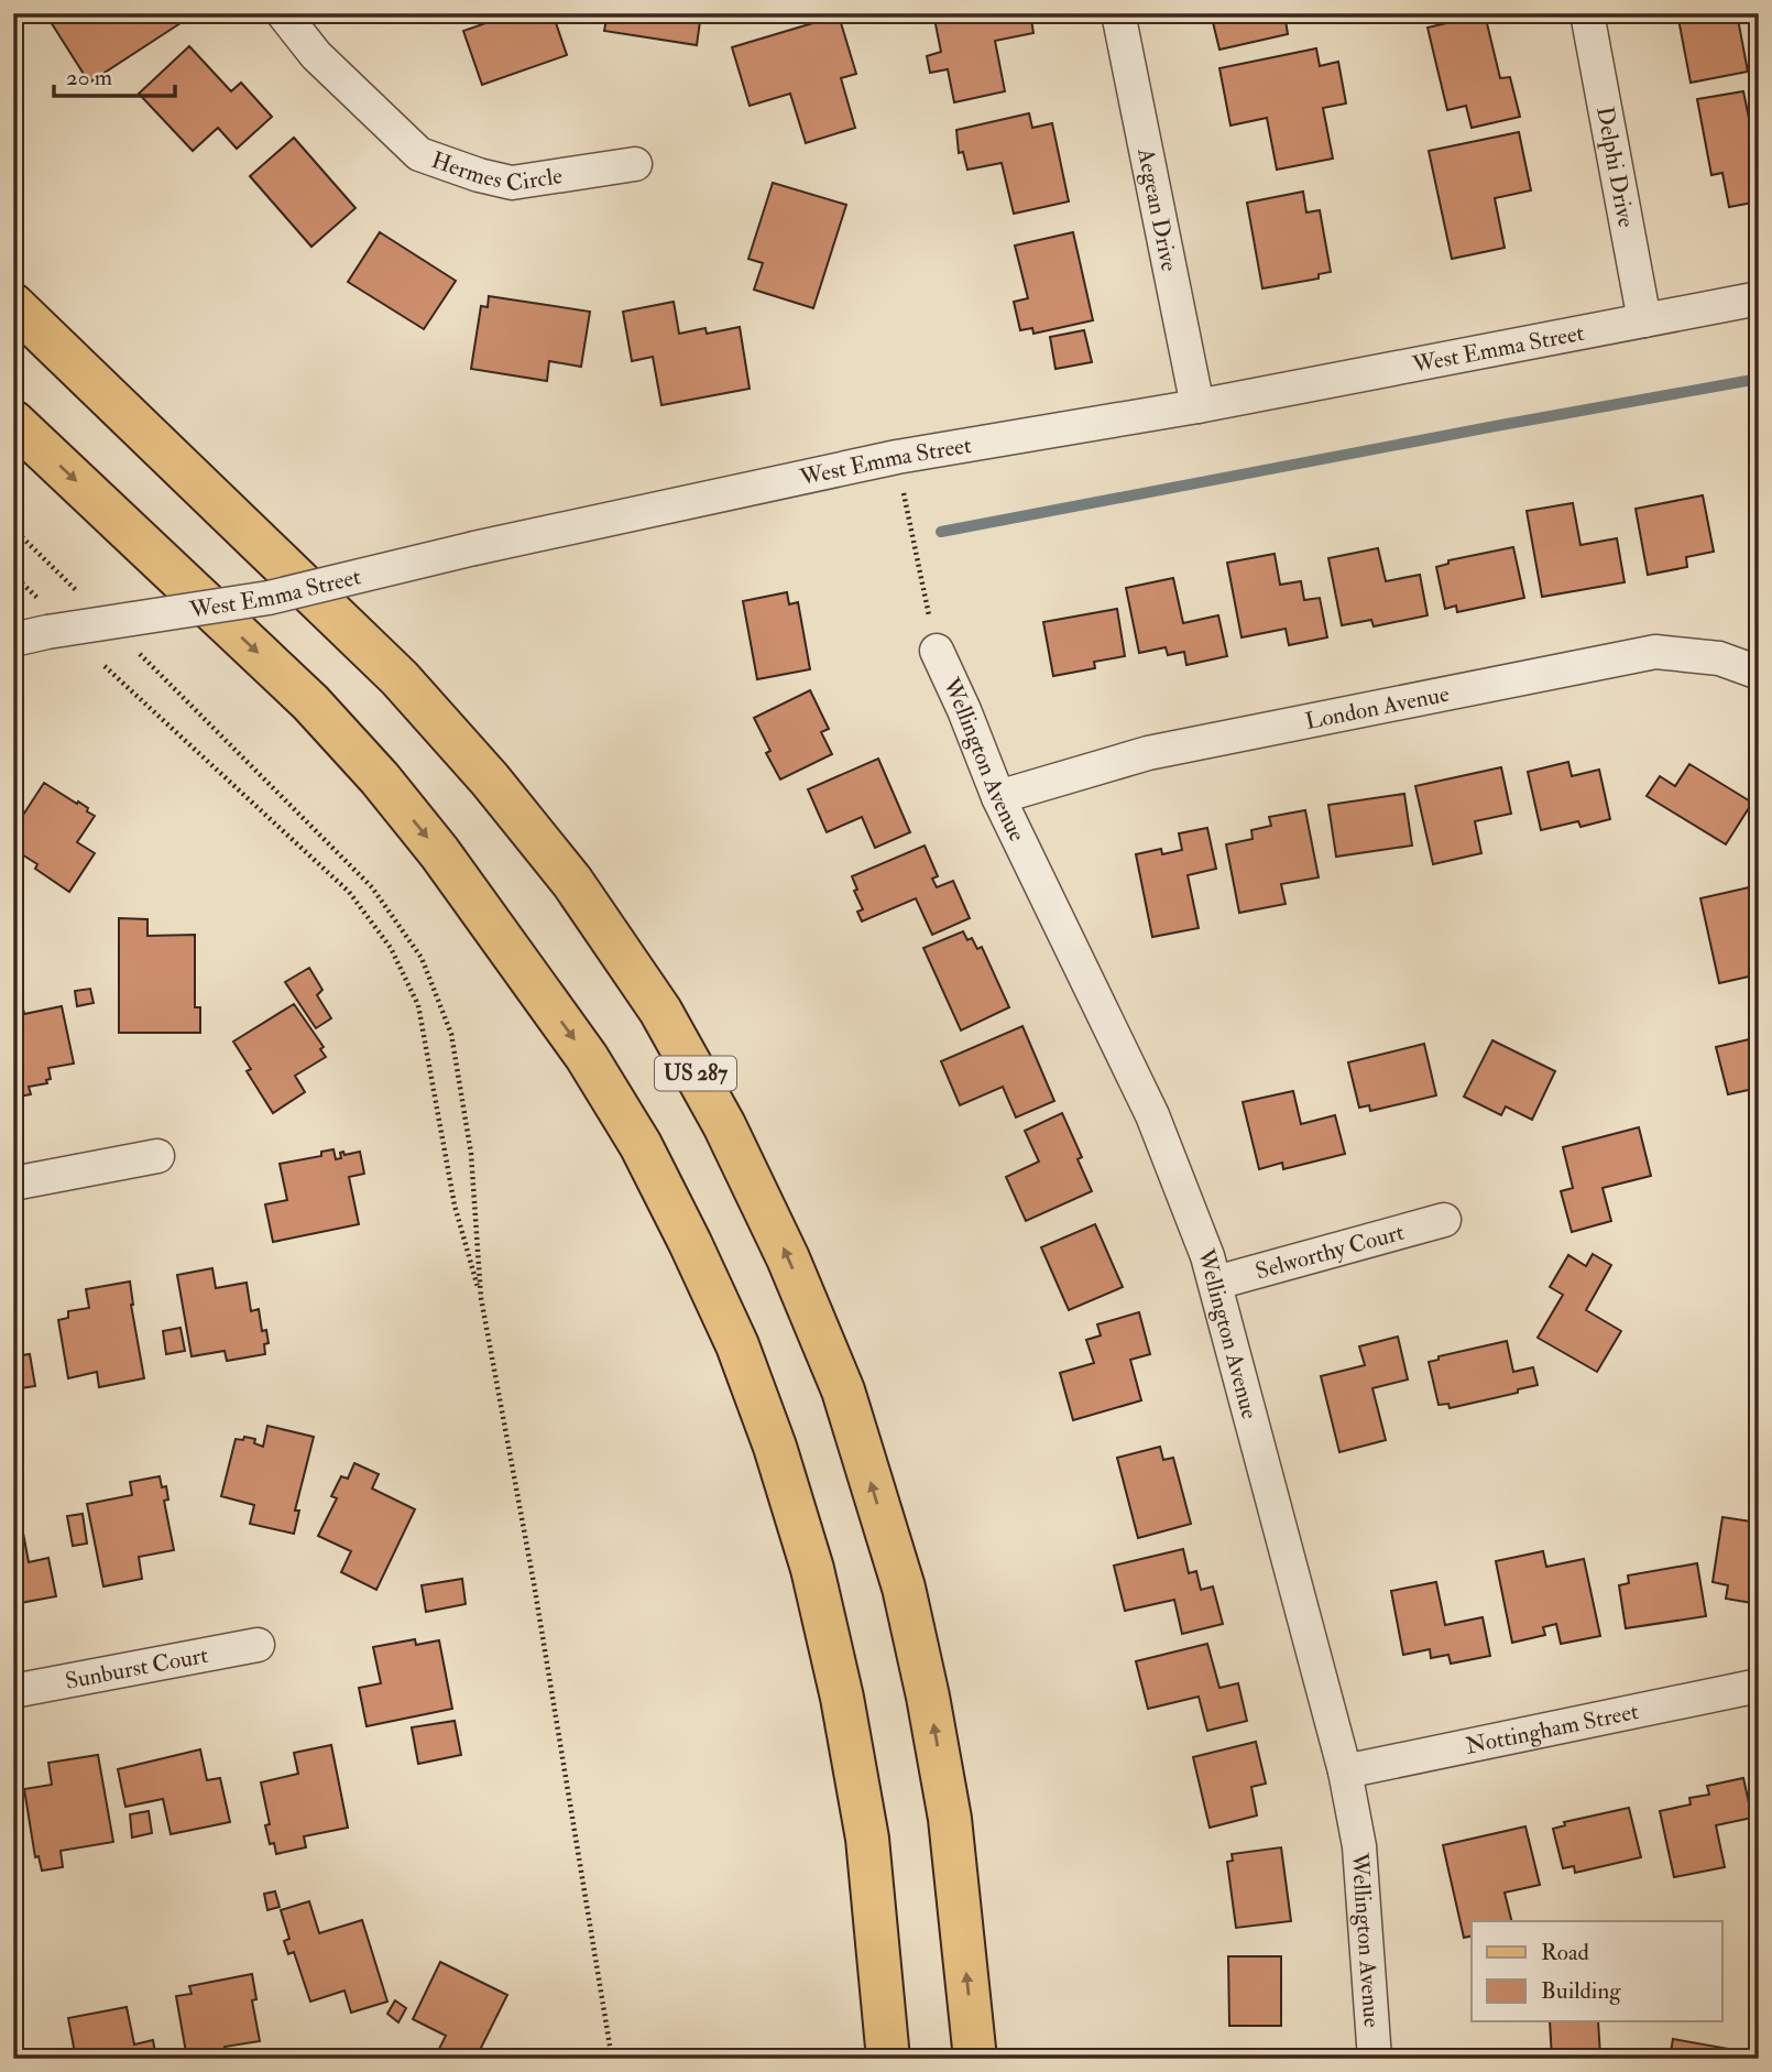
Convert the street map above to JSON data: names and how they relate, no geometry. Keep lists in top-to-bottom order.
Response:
{
  "streets": {
    "main road": ["US 287"],
    "street": [
      "Hermes Circle",
      "Delphi Drive",
      "Aegean Drive",
      "West Emma Street",
      "London Avenue",
      "Wellington Avenue",
      "Selworthy Court",
      "Sunburst Court",
      "Nottingham Street"
    ]
  },
  "crossings": [
    ["Delphi Drive", "West Emma Street"],
    ["Aegean Drive", "West Emma Street"],
    ["London Avenue", "Wellington Avenue"],
    ["Wellington Avenue", "Selworthy Court"],
    ["Wellington Avenue", "Nottingham Street"]
  ],
  "legend": ["Road", "Building"],
  "scale_bar": "20 m"
}
